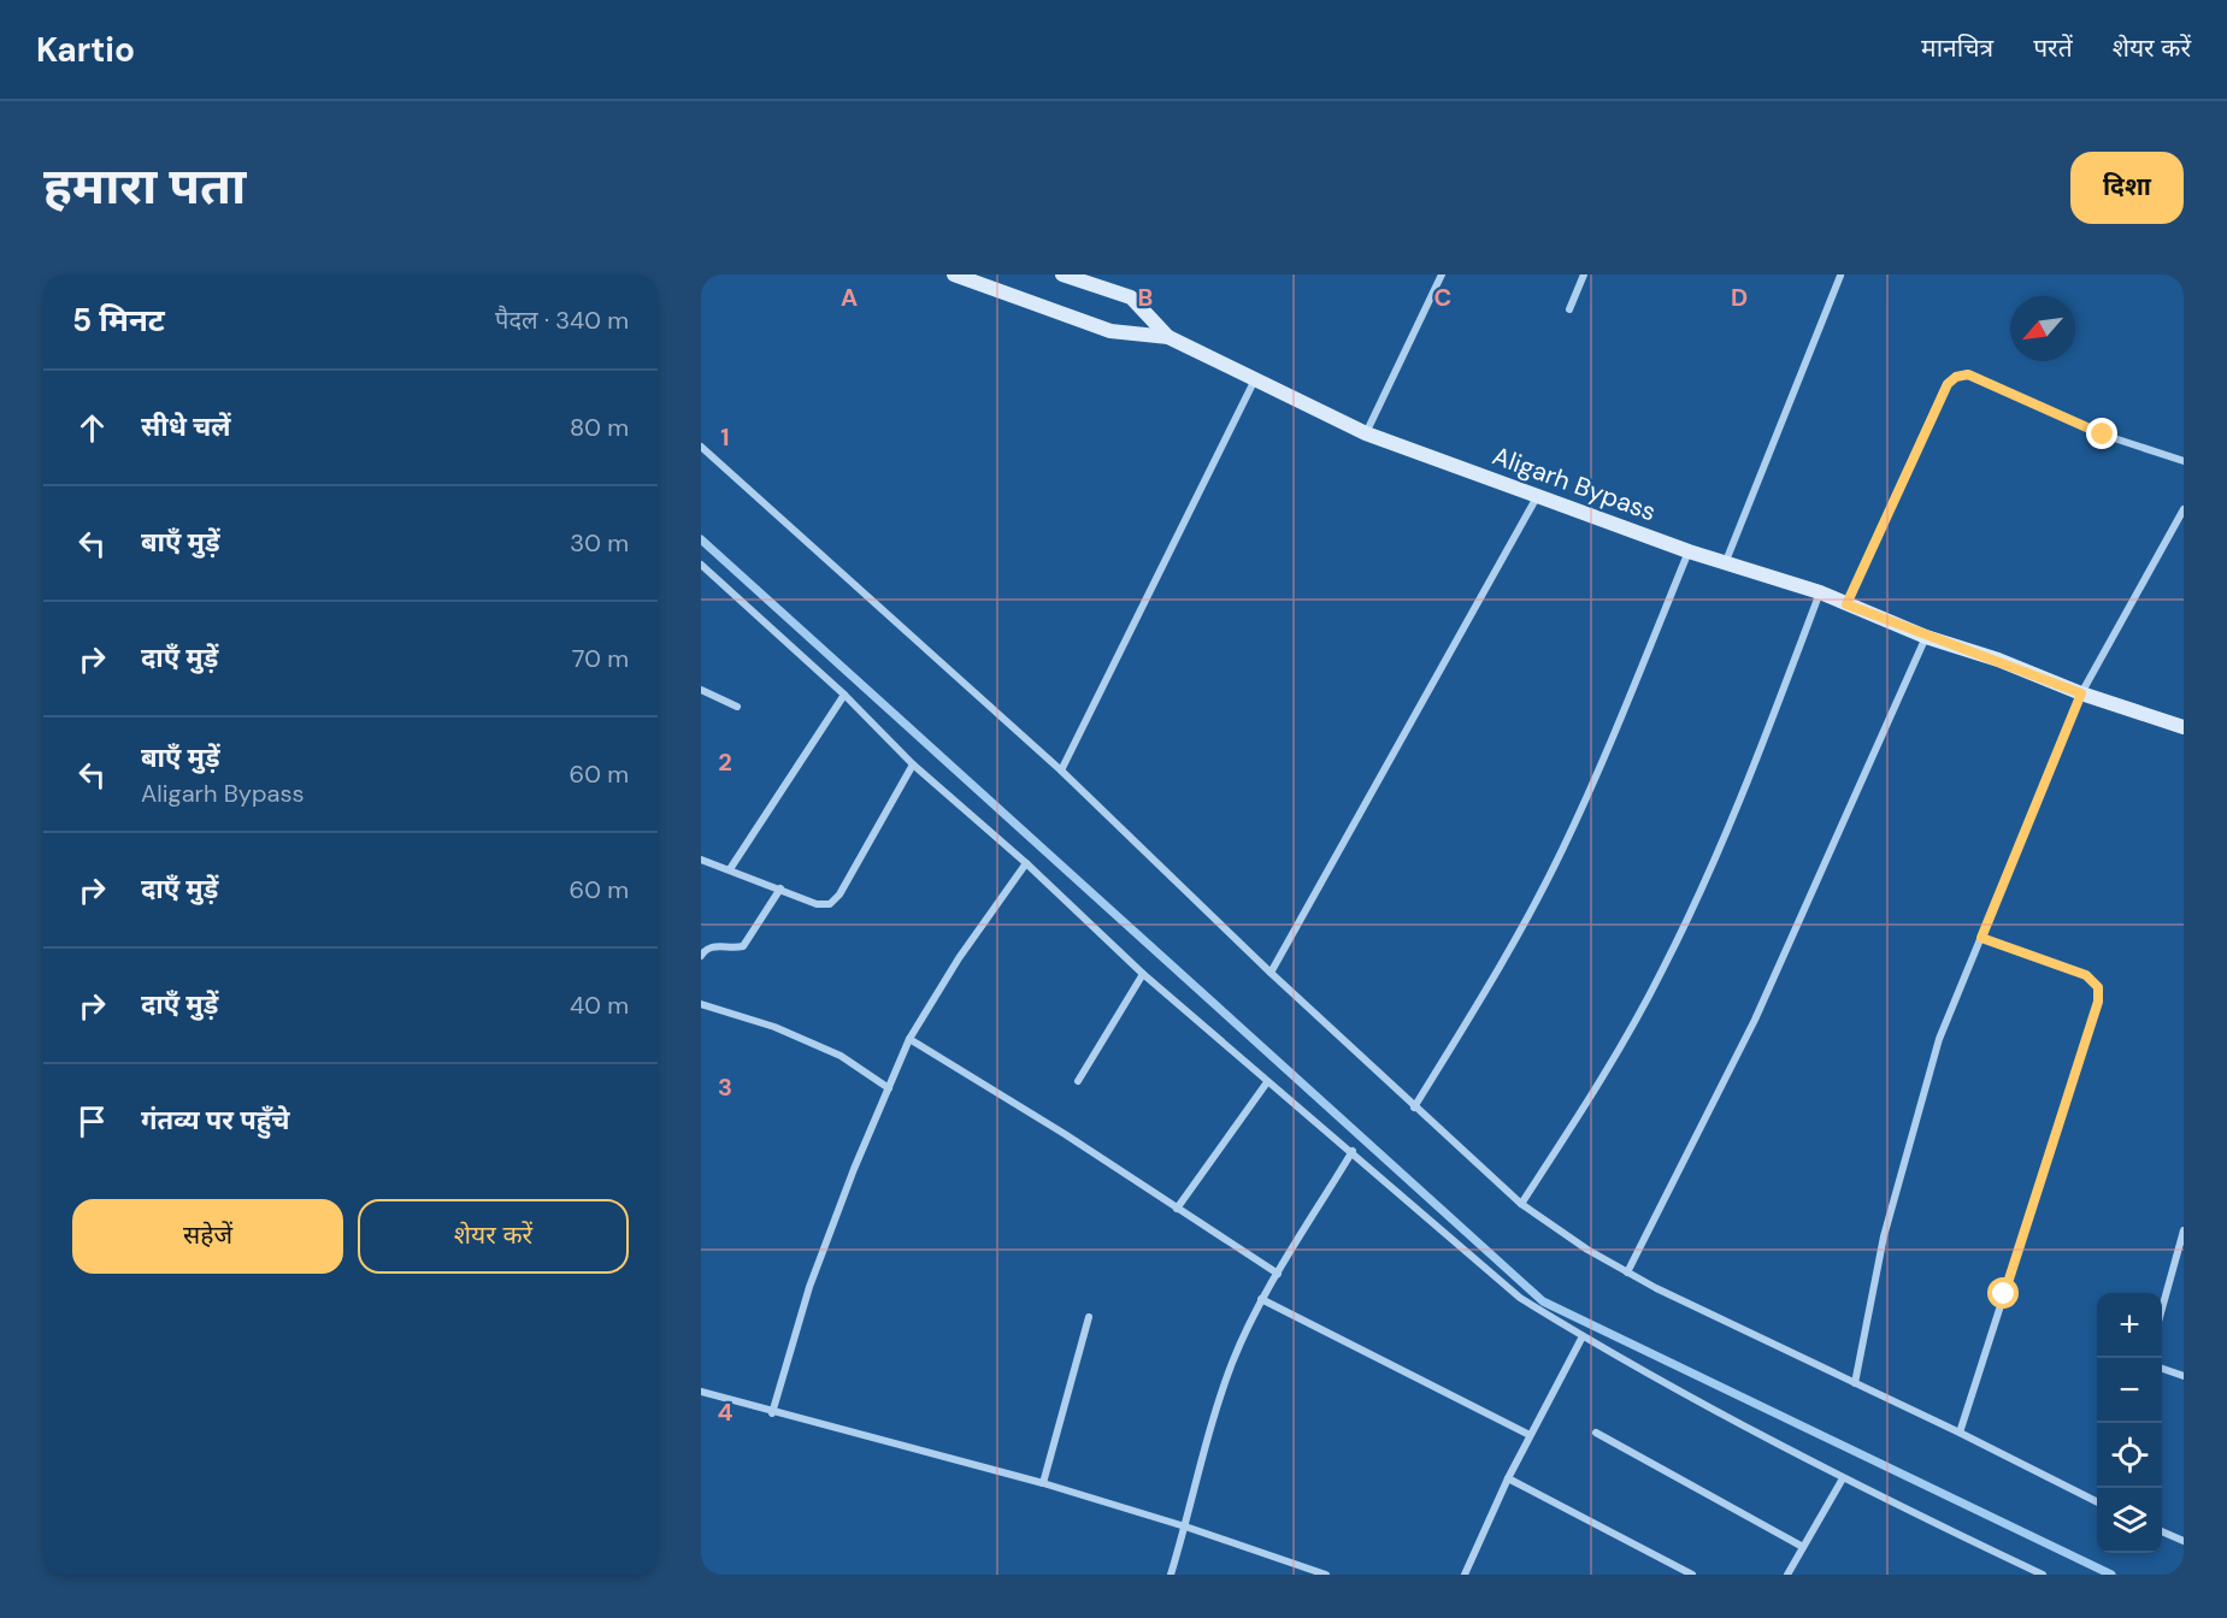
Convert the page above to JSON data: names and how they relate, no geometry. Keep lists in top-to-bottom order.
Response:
{
  "streets": {
    "main road": ["Aligarh Bypass"]
  },
  "north": "bottom left",
  "page": {
    "header": "Kartio",
    "nav": ["मानचित्र", "परतें", "शेयर करें"],
    "buttons": [
      "दिशा",
      ["सहेजें", "शेयर करें"]
    ],
    "title": "हमारा पता",
    "heading": ["5 मिनट", "पैदल · 340 m"],
    "list": [
      ["सीधे चलें", "80 m"],
      ["बाएँ मुड़ें", "30 m"],
      ["दाएँ मुड़ें", "70 m"],
      ["बाएँ मुड़ें", "Aligarh Bypass", "60 m"],
      ["दाएँ मुड़ें", "60 m"],
      ["दाएँ मुड़ें", "40 m"],
      "गंतव्य पर पहुँचे"
    ],
    "map_buttons": ["+", "−"]
  },
  "grid": {
    "columns": [
      "A",
      "B",
      "C",
      "D"
    ],
    "rows": [
      "1",
      "2",
      "3",
      "4"
    ]
  }
}
